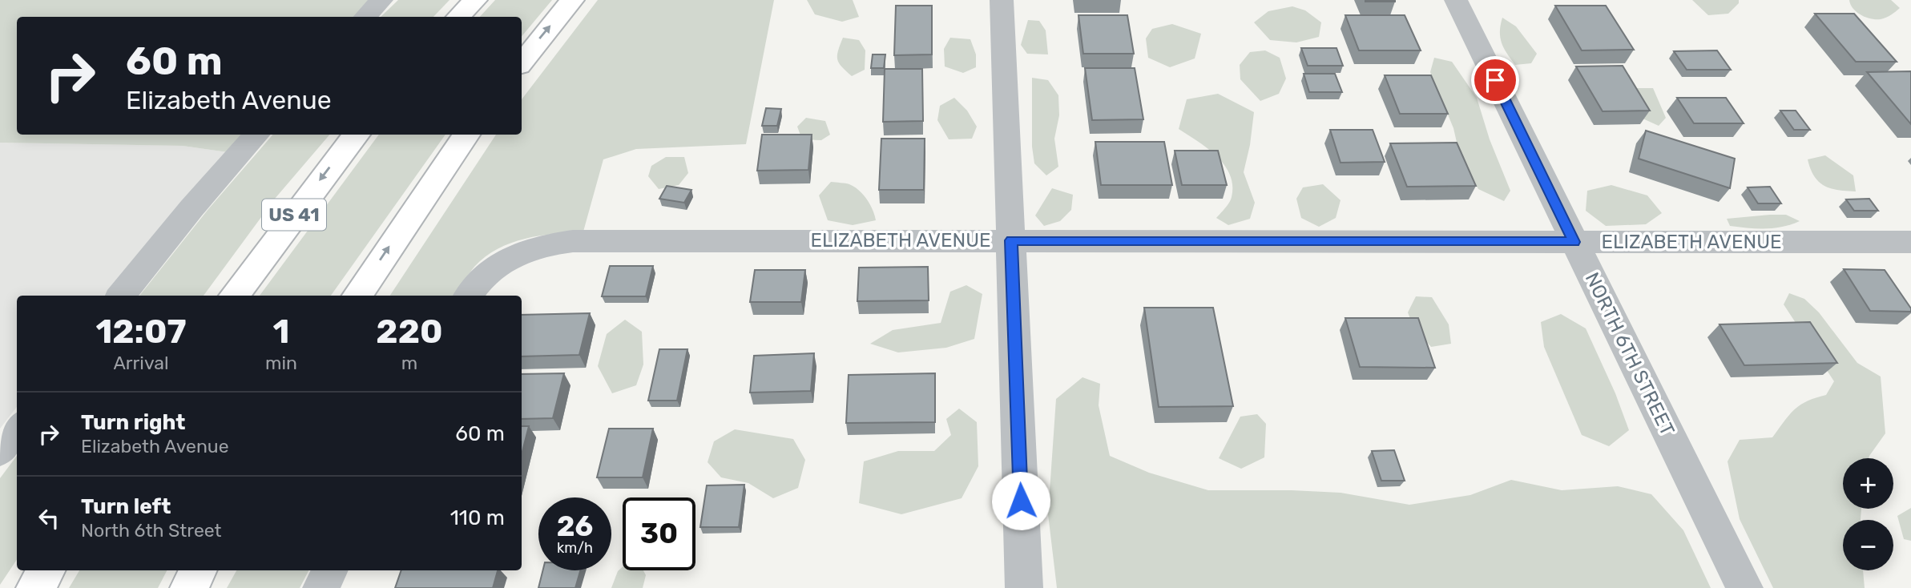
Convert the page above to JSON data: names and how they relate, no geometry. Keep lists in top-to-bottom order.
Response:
{
  "streets": {
    "main road": ["US 41"],
    "street": ["ELIZABETH AVENUE", "NORTH 6TH STREET"]
  },
  "crossings": [
    ["ELIZABETH AVENUE", "NORTH 6TH STREET"]
  ],
  "page": {
    "turn": ["60 m", "Elizabeth Avenue"],
    "eta": [
      "12:07",
      "Arrival",
      "1",
      "min",
      "220",
      "m"
    ],
    "list": [
      {
        "name": "Turn right",
        "note": "Elizabeth Avenue",
        "value": "60 m"
      },
      {
        "name": "Turn left",
        "note": "North 6th Street",
        "value": "110 m"
      }
    ],
    "map_buttons": ["+", "−"],
    "speed": "26 km/h",
    "limit": "30"
  }
}
